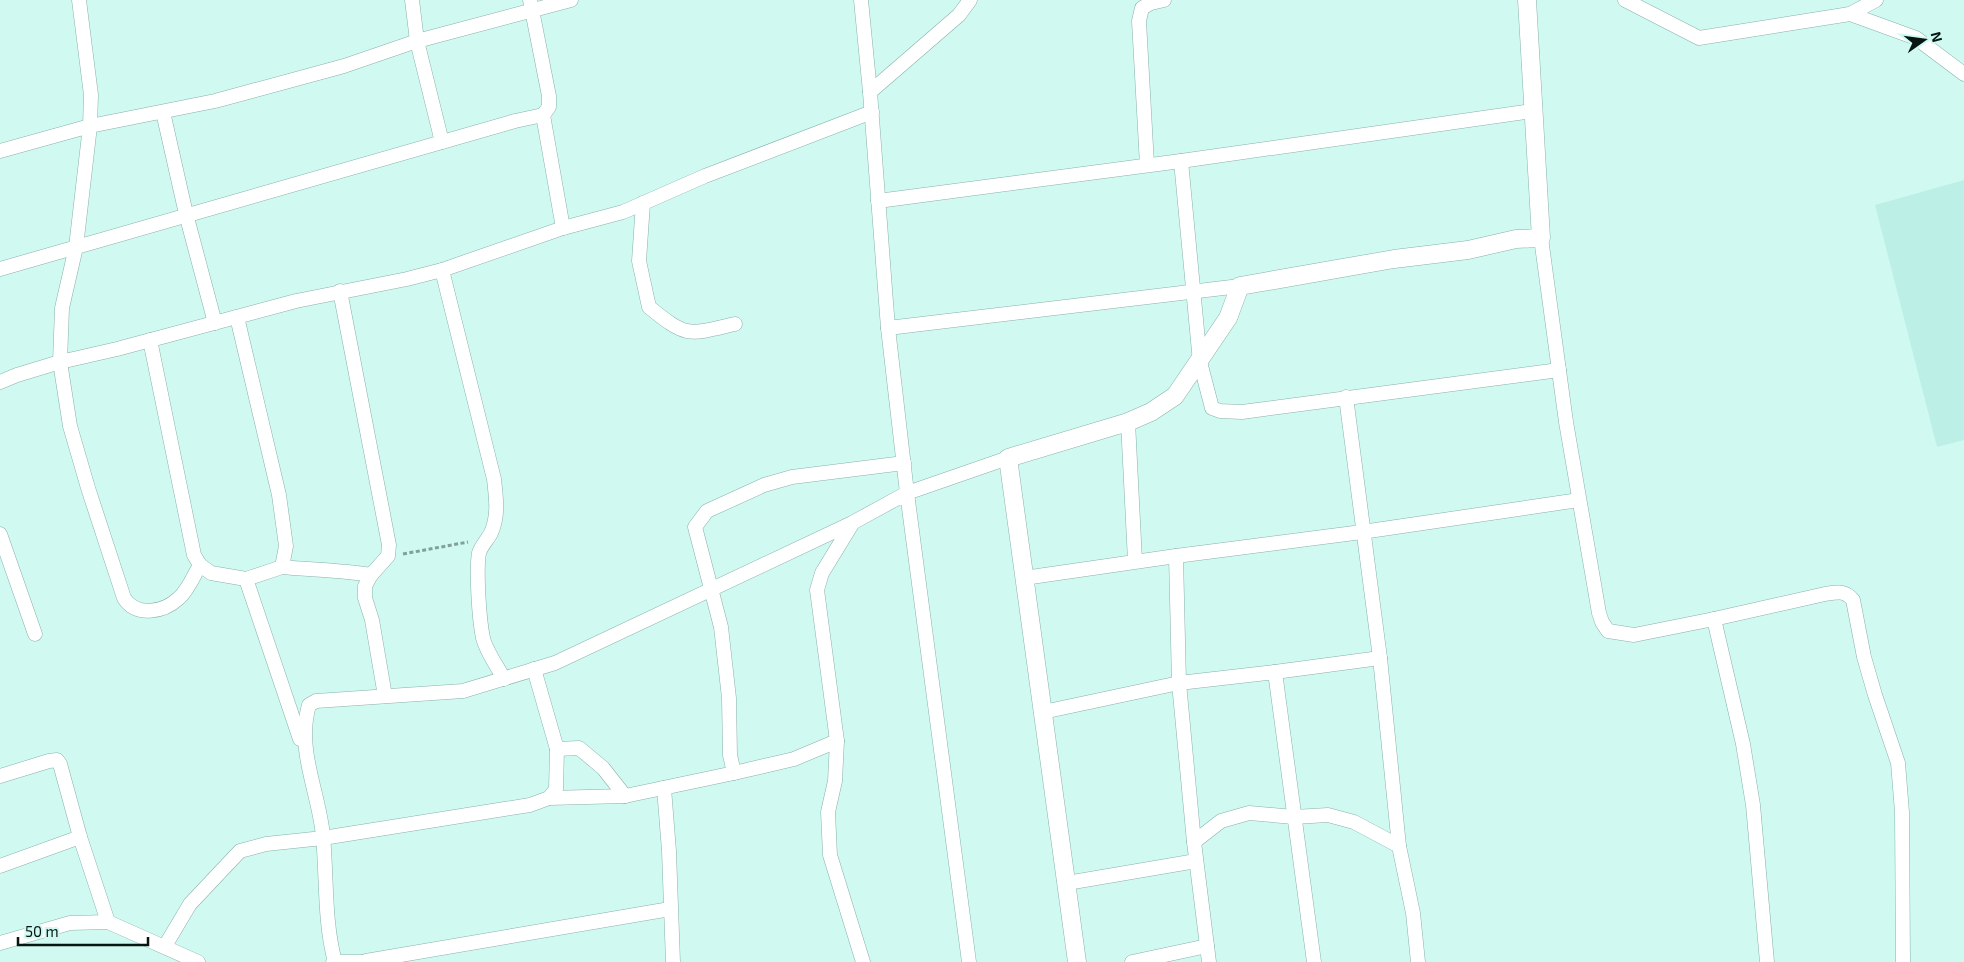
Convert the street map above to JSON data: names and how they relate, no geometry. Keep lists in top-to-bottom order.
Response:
{
  "scale_bar": "50 m",
  "north": "right"
}
